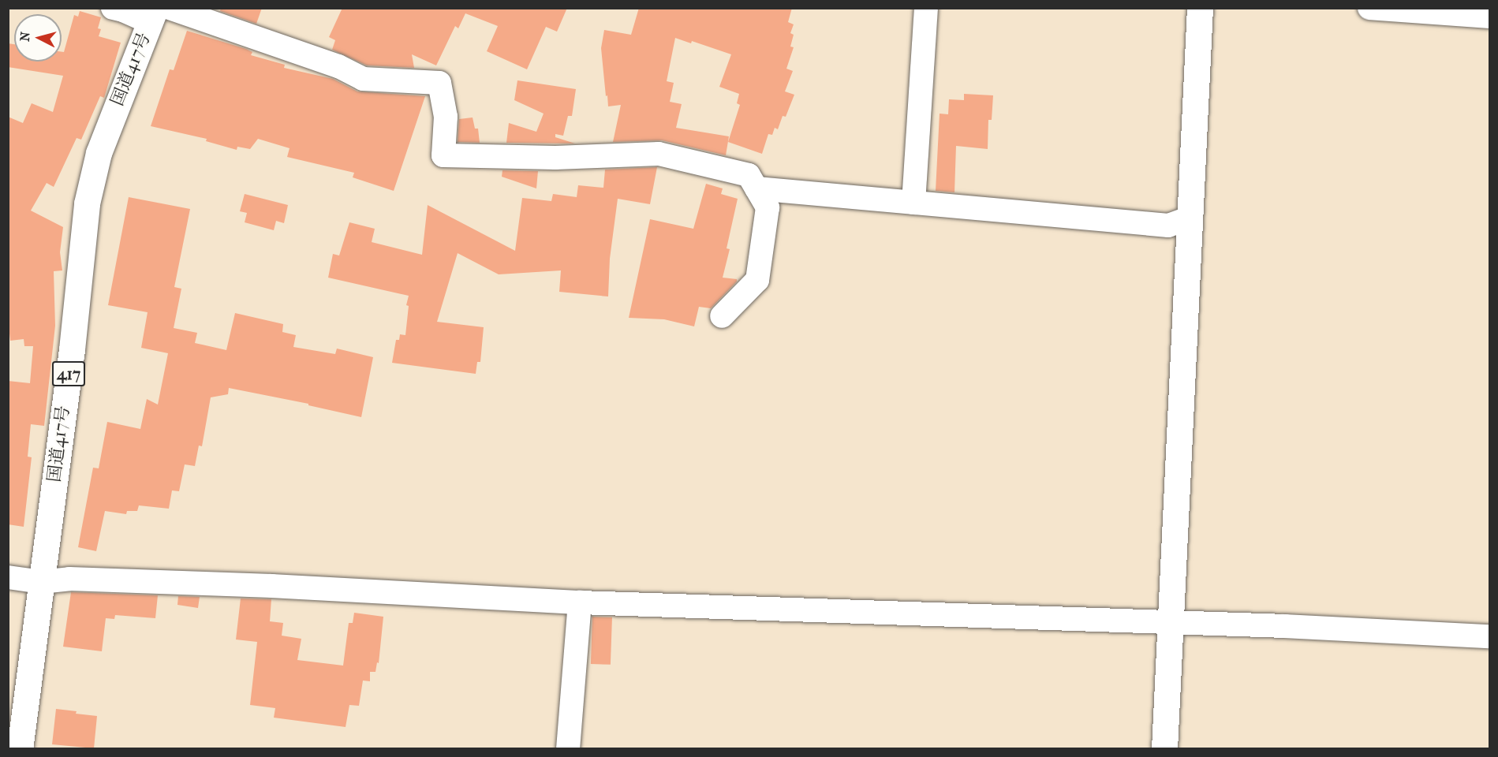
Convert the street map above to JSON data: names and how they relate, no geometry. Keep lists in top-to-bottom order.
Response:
{
  "streets": {
    "main road": ["国道417号", "417"]
  },
  "north": "left"
}
